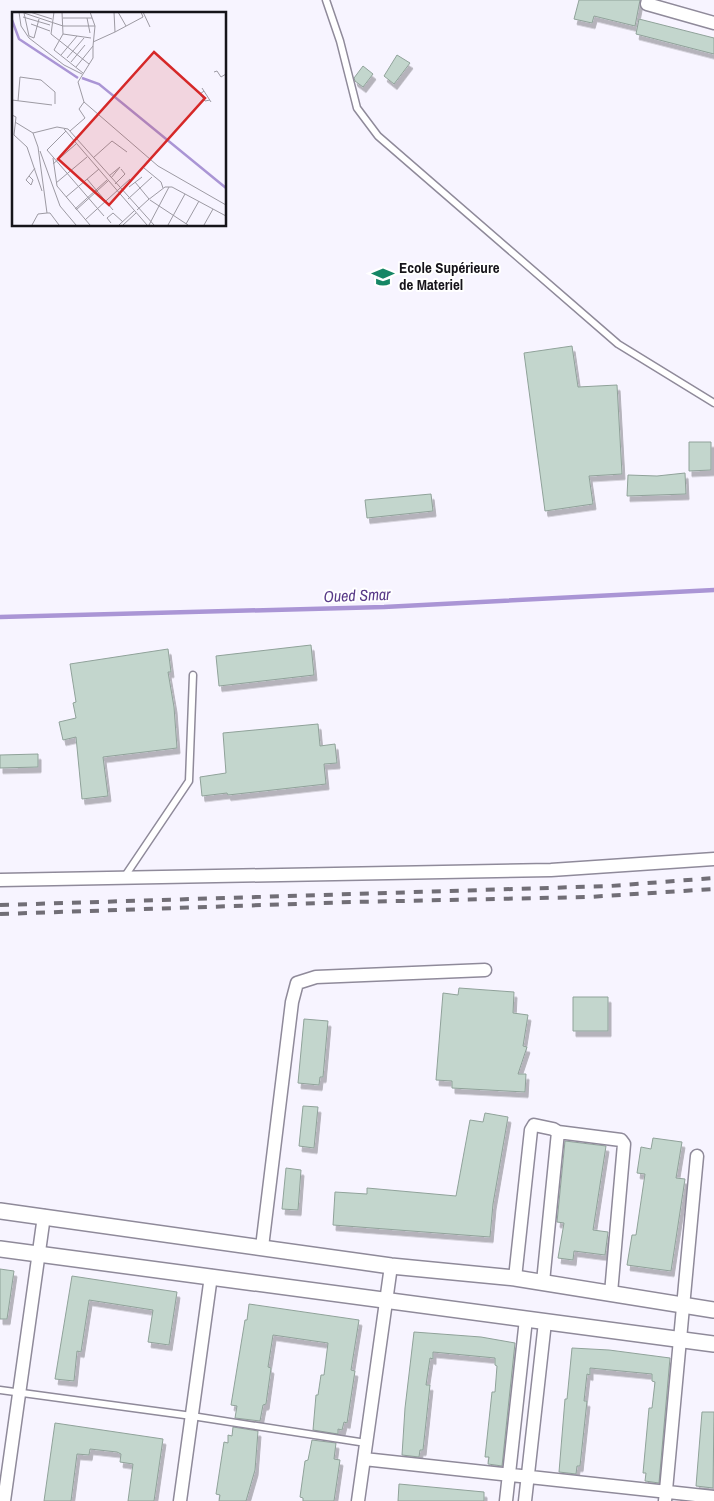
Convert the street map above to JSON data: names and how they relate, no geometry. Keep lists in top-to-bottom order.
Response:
{
  "water": ["Oued Smar"],
  "places": {
    "school or university": ["Ecole Supérieure de Materiel"]
  }
}
